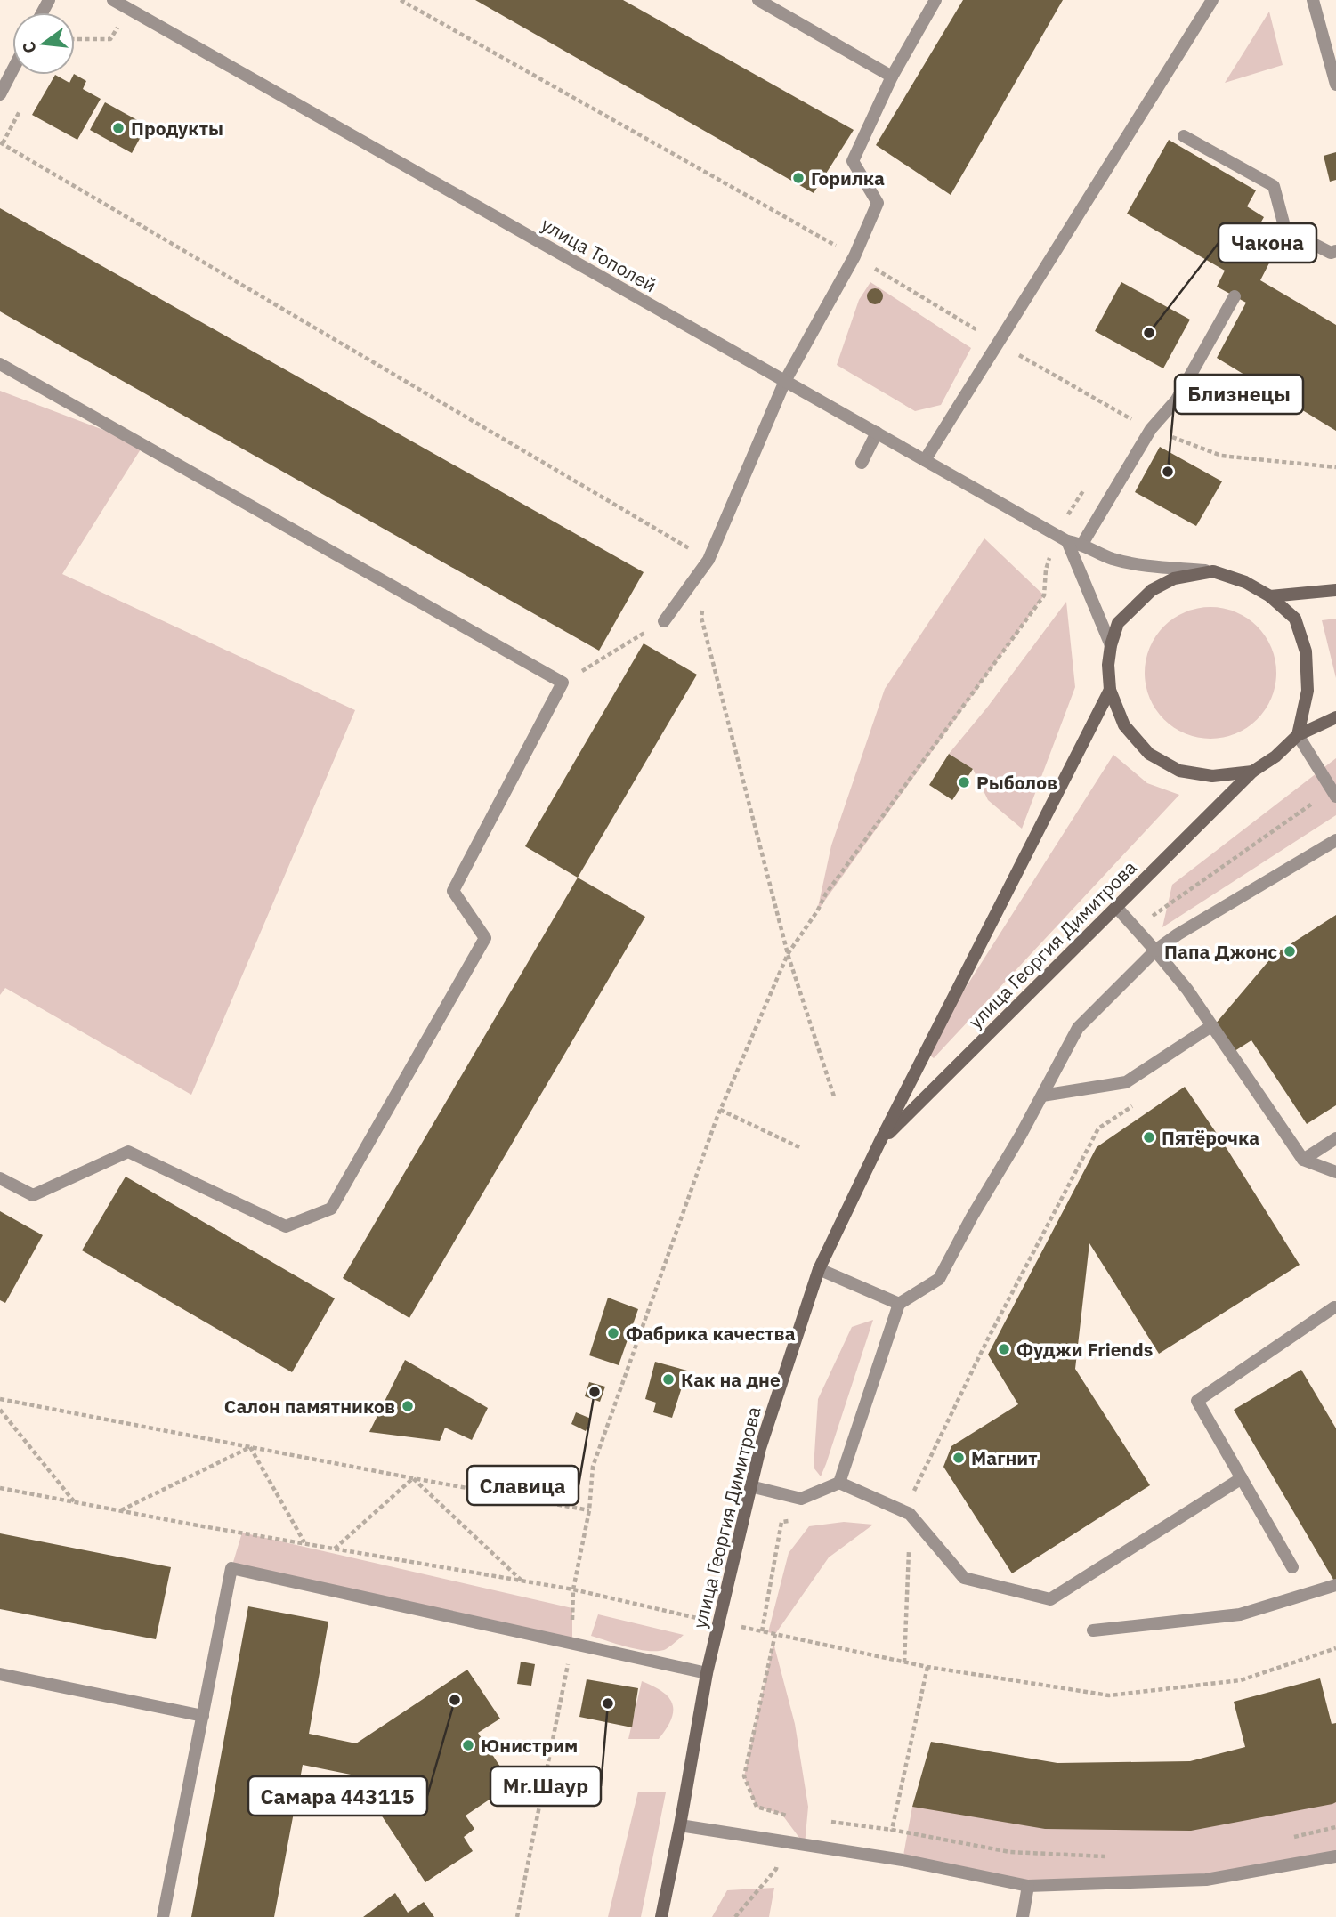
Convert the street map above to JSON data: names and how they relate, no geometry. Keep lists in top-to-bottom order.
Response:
{
  "streets": {
    "main road": ["улица Георгия Димитрова"],
    "street": ["улица Тополей"]
  },
  "crossings": [
    ["улица Тополей", "улица Георгия Димитрова"]
  ],
  "places": [
    "Продукты",
    "Горилка",
    "Чакона",
    "Близнецы",
    "Рыболов",
    "Папа Джонс",
    "Пятёрочка",
    "Фабрика качества",
    "Фуджи Friends",
    "Как на дне",
    "Славица",
    "Салон памятников",
    "Магнит",
    "Самара 443115",
    "Mr.Шаур",
    "Юнистрим"
  ],
  "north": "left"
}
